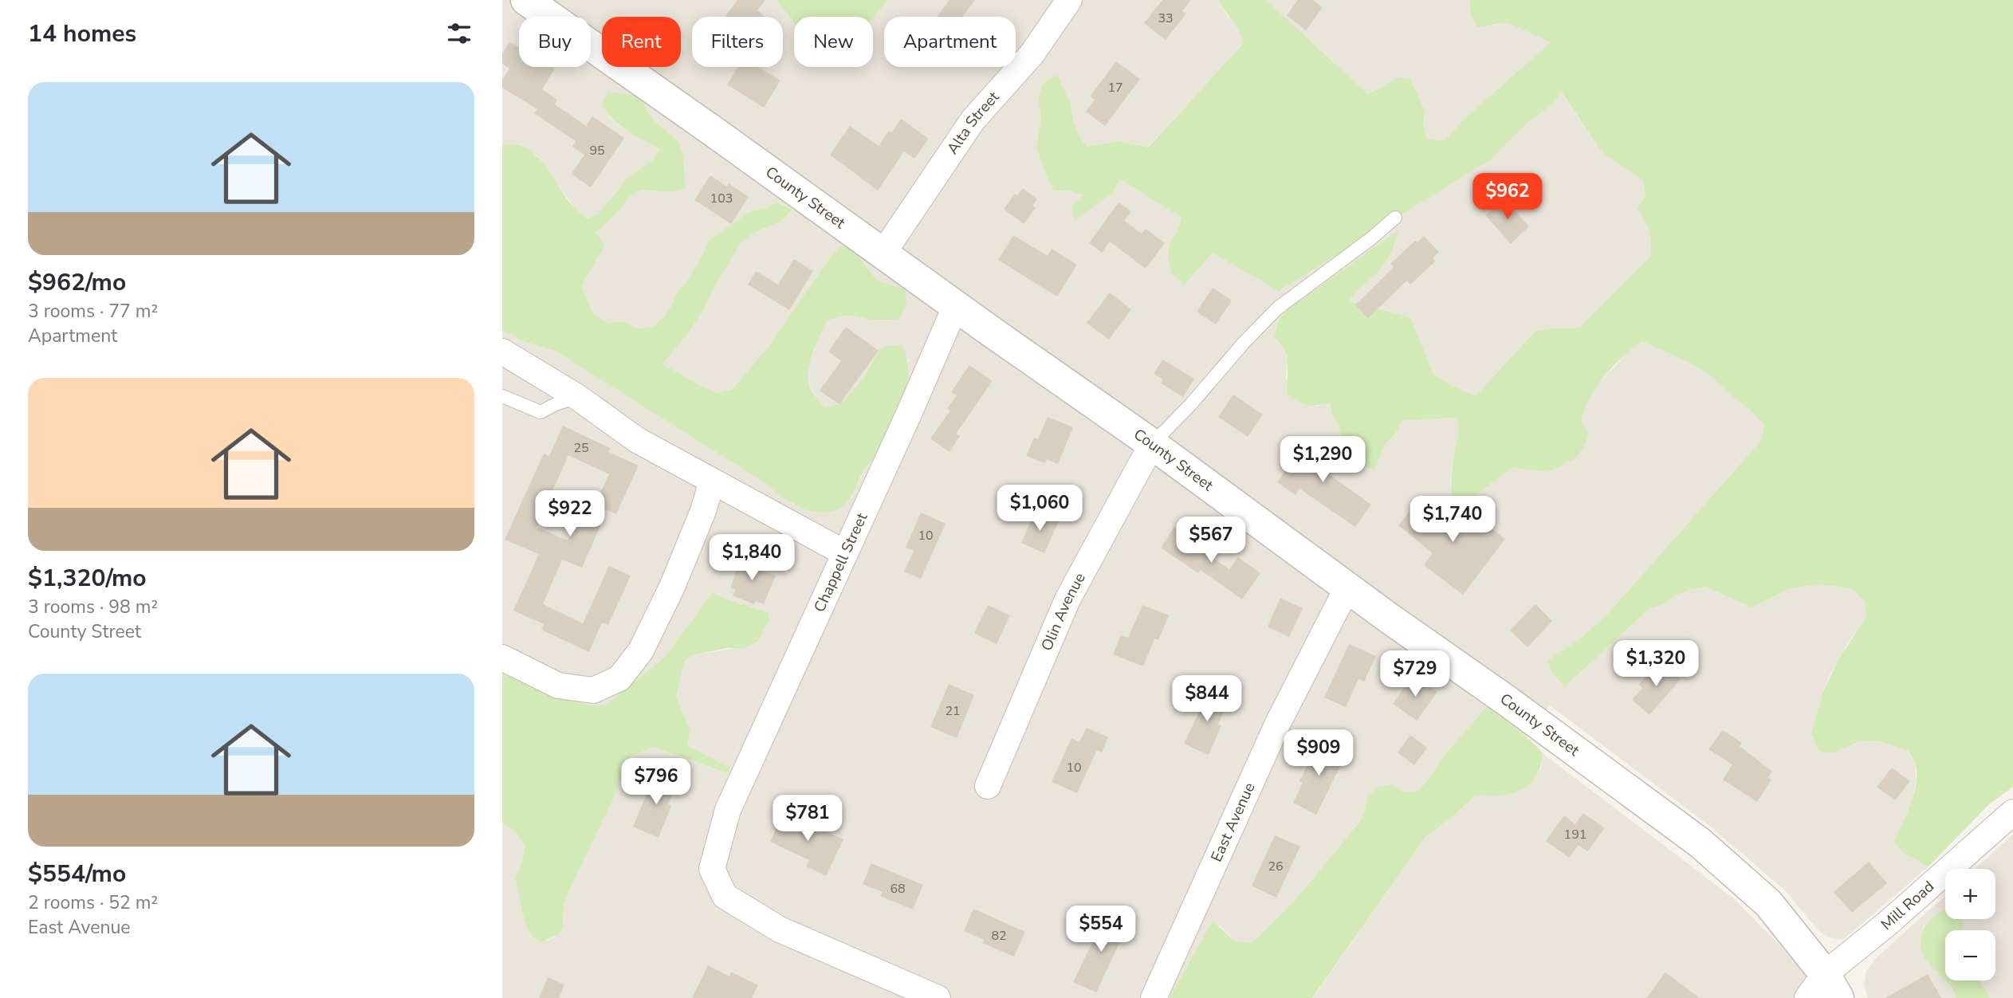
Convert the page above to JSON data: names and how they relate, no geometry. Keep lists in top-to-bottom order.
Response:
{
  "streets": {
    "street": [
      "Alta Street",
      "County Street",
      "Chappell Street",
      "Olin Avenue",
      "East Avenue",
      "Mill Road"
    ]
  },
  "crossings": [
    ["Alta Street", "County Street"],
    ["County Street", "Chappell Street"],
    ["County Street", "Olin Avenue"],
    ["County Street", "East Avenue"],
    ["County Street", "Mill Road"]
  ],
  "house_numbers": [
    "33",
    "17",
    "95",
    "103",
    "25",
    "10",
    "21",
    "10",
    "191",
    "26",
    "68",
    "82"
  ],
  "page": {
    "heading": "14 homes",
    "chip": [
      "Buy",
      "Rent",
      "Filters",
      "New",
      "Apartment"
    ],
    "list": [
      {
        "name": "$962/mo",
        "note": "3 rooms · 77 m² · Apartment"
      },
      {
        "name": "$1,320/mo",
        "note": "3 rooms · 98 m² · County Street"
      },
      {
        "name": "$554/mo",
        "note": "2 rooms · 52 m² · East Avenue"
      }
    ],
    "price": [
      "$962",
      "$1,290",
      "$1,060",
      "$922",
      "$1,740",
      "$567",
      "$1,840",
      "$1,320",
      "$729",
      "$844",
      "$909",
      "$796",
      "$781",
      "$554"
    ],
    "map_buttons": ["+", "−"]
  }
}
